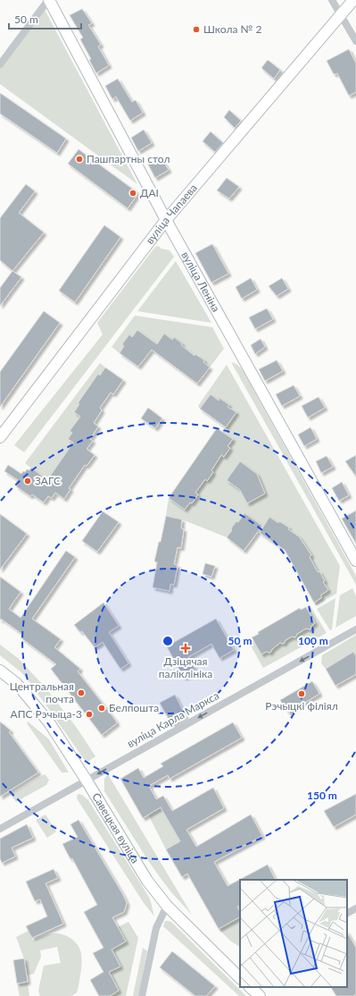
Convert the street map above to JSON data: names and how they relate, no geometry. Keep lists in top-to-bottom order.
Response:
{
  "streets": {
    "street": [
      "вуліца Чапаева",
      "вуліца Леніна",
      "вуліца Карла Маркса",
      "Савецкая вуліца"
    ]
  },
  "crossings": [
    ["вуліца Чапаева", "вуліца Леніна"],
    ["вуліца Карла Маркса", "Савецкая вуліца"]
  ],
  "one_way": ["вуліца Карла Маркса"],
  "places": {
    "other": [
      "Школа № 2",
      "Пашпартны стол",
      "ДАІ",
      "ЗАГС",
      "Центральная почта",
      "Рэчыцкі філіял",
      "Белпошта",
      "АПС Рэчыца-3"
    ],
    "health": ["Дзіцячая паліклініка"]
  },
  "scale_bar": "50 m",
  "rings": ["50 m", "100 m", "150 m"]
}
